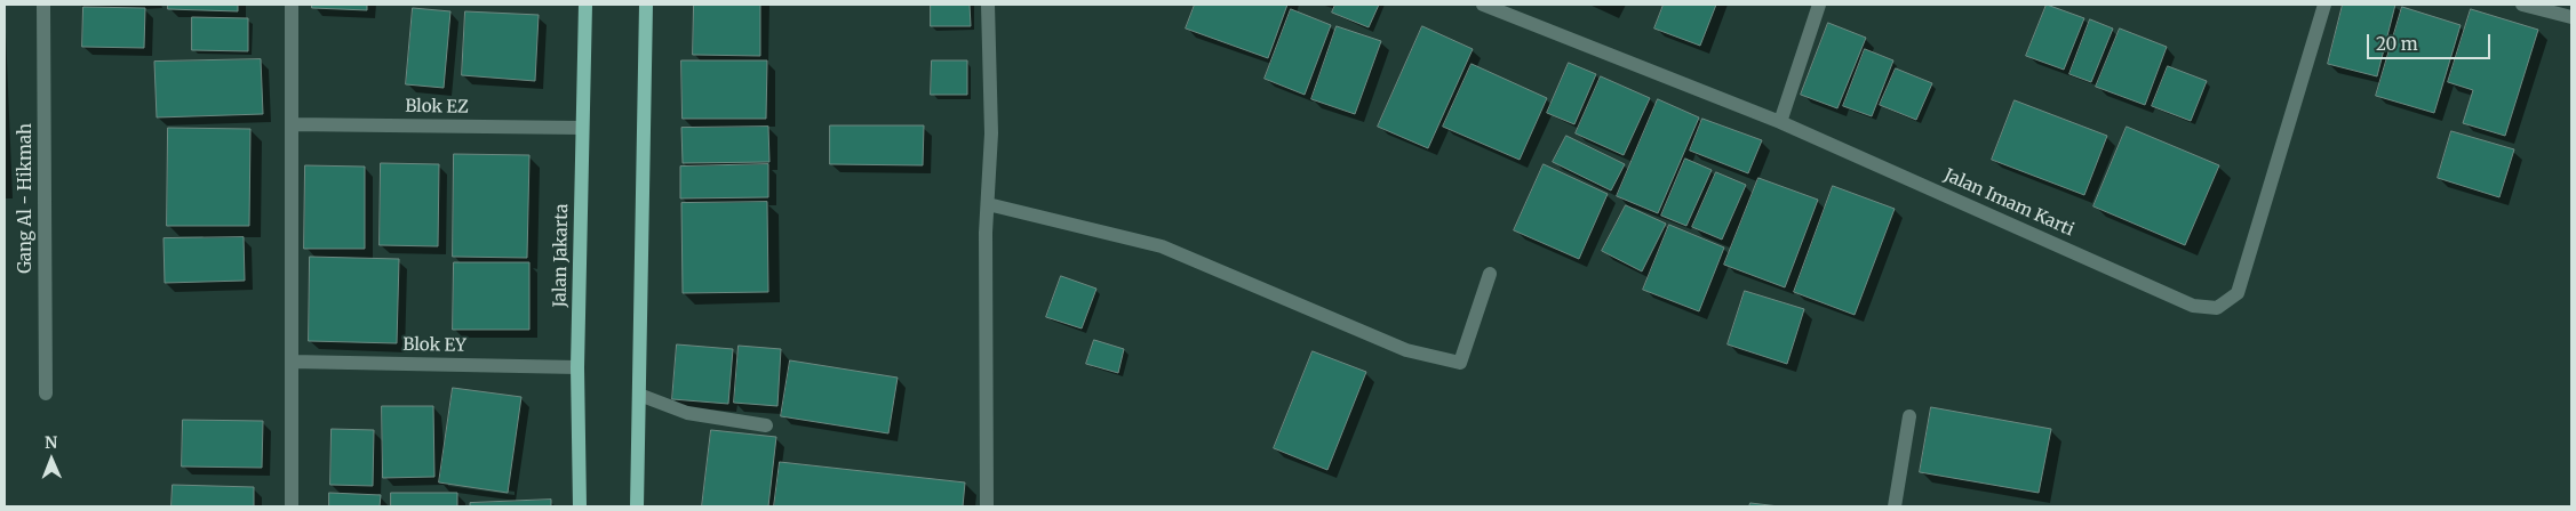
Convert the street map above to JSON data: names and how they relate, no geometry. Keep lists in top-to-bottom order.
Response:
{
  "streets": {
    "main road": ["Jalan Jakarta"],
    "street": [
      "Blok EZ",
      "Gang Al - Hikmah",
      "Jalan Imam Karti",
      "Blok EY"
    ]
  },
  "crossings": [
    ["Blok EZ", "Jalan Jakarta"],
    ["Jalan Jakarta", "Blok EY"]
  ],
  "scale_bar": "20 m",
  "north": "top"
}
